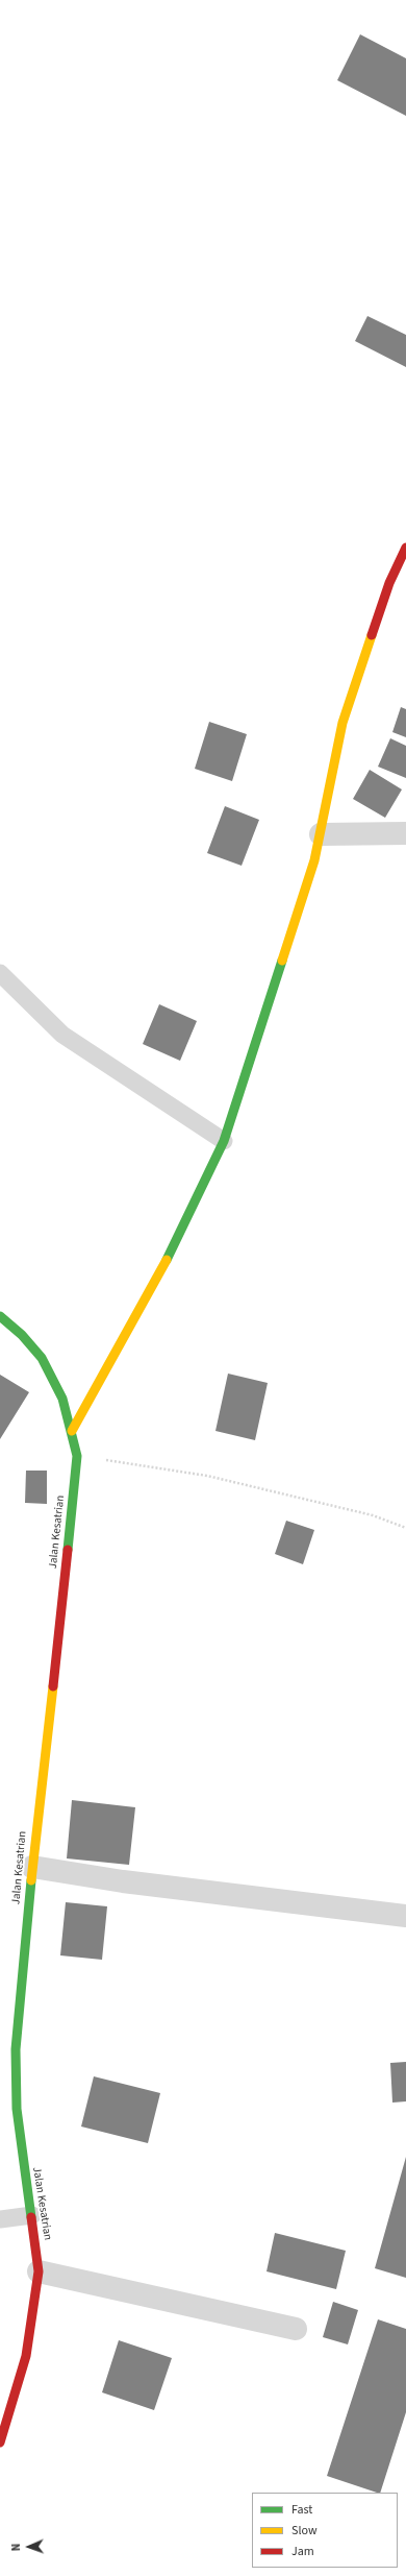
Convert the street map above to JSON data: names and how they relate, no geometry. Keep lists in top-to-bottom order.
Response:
{
  "streets": {
    "street": ["Jalan Kesatrian"]
  },
  "legend": ["Fast", "Slow", "Jam"],
  "north": "left"
}
